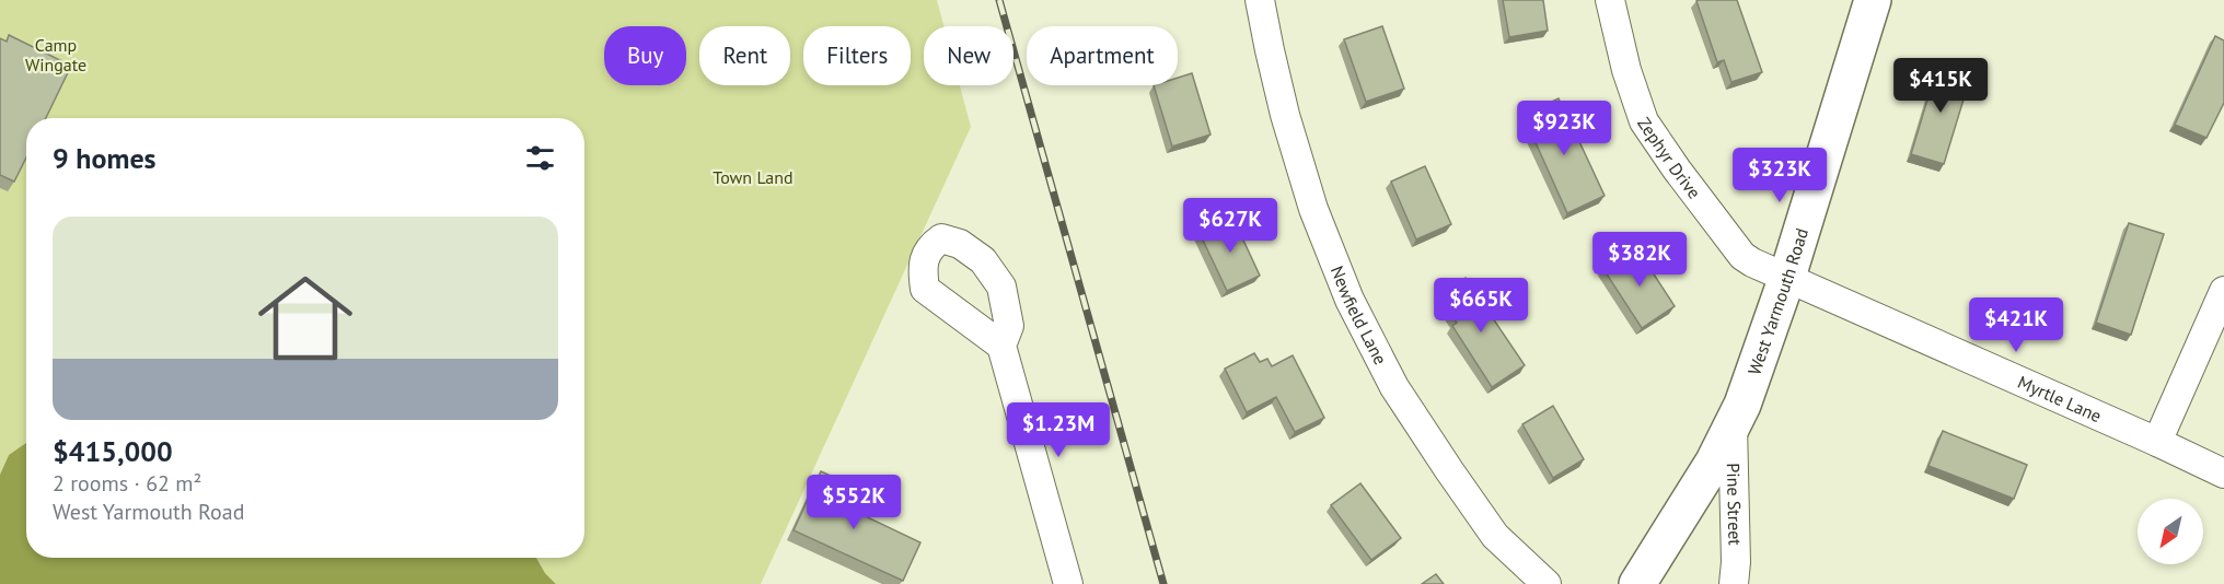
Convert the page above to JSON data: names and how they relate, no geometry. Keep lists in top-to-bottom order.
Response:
{
  "streets": {
    "main road": ["West Yarmouth Road"],
    "street": [
      "Zephyr Drive",
      "Newfield Lane",
      "Myrtle Lane",
      "Pine Street"
    ]
  },
  "crossings": [
    ["Zephyr Drive", "West Yarmouth Road"],
    ["Zephyr Drive", "Myrtle Lane"],
    ["West Yarmouth Road", "Myrtle Lane"],
    ["West Yarmouth Road", "Pine Street"]
  ],
  "parks": ["Camp Wingate", "Town Land"],
  "north": "bottom left",
  "page": {
    "chip": [
      "Buy",
      "Rent",
      "Filters",
      "New",
      "Apartment"
    ],
    "price": [
      "$415K",
      "$923K",
      "$323K",
      "$627K",
      "$382K",
      "$665K",
      "$421K",
      "$1.23M",
      "$552K"
    ],
    "heading": "9 homes",
    "list": [
      {
        "name": "$415,000",
        "note": "2 rooms · 62 m² · West Yarmouth Road"
      }
    ]
  }
}
